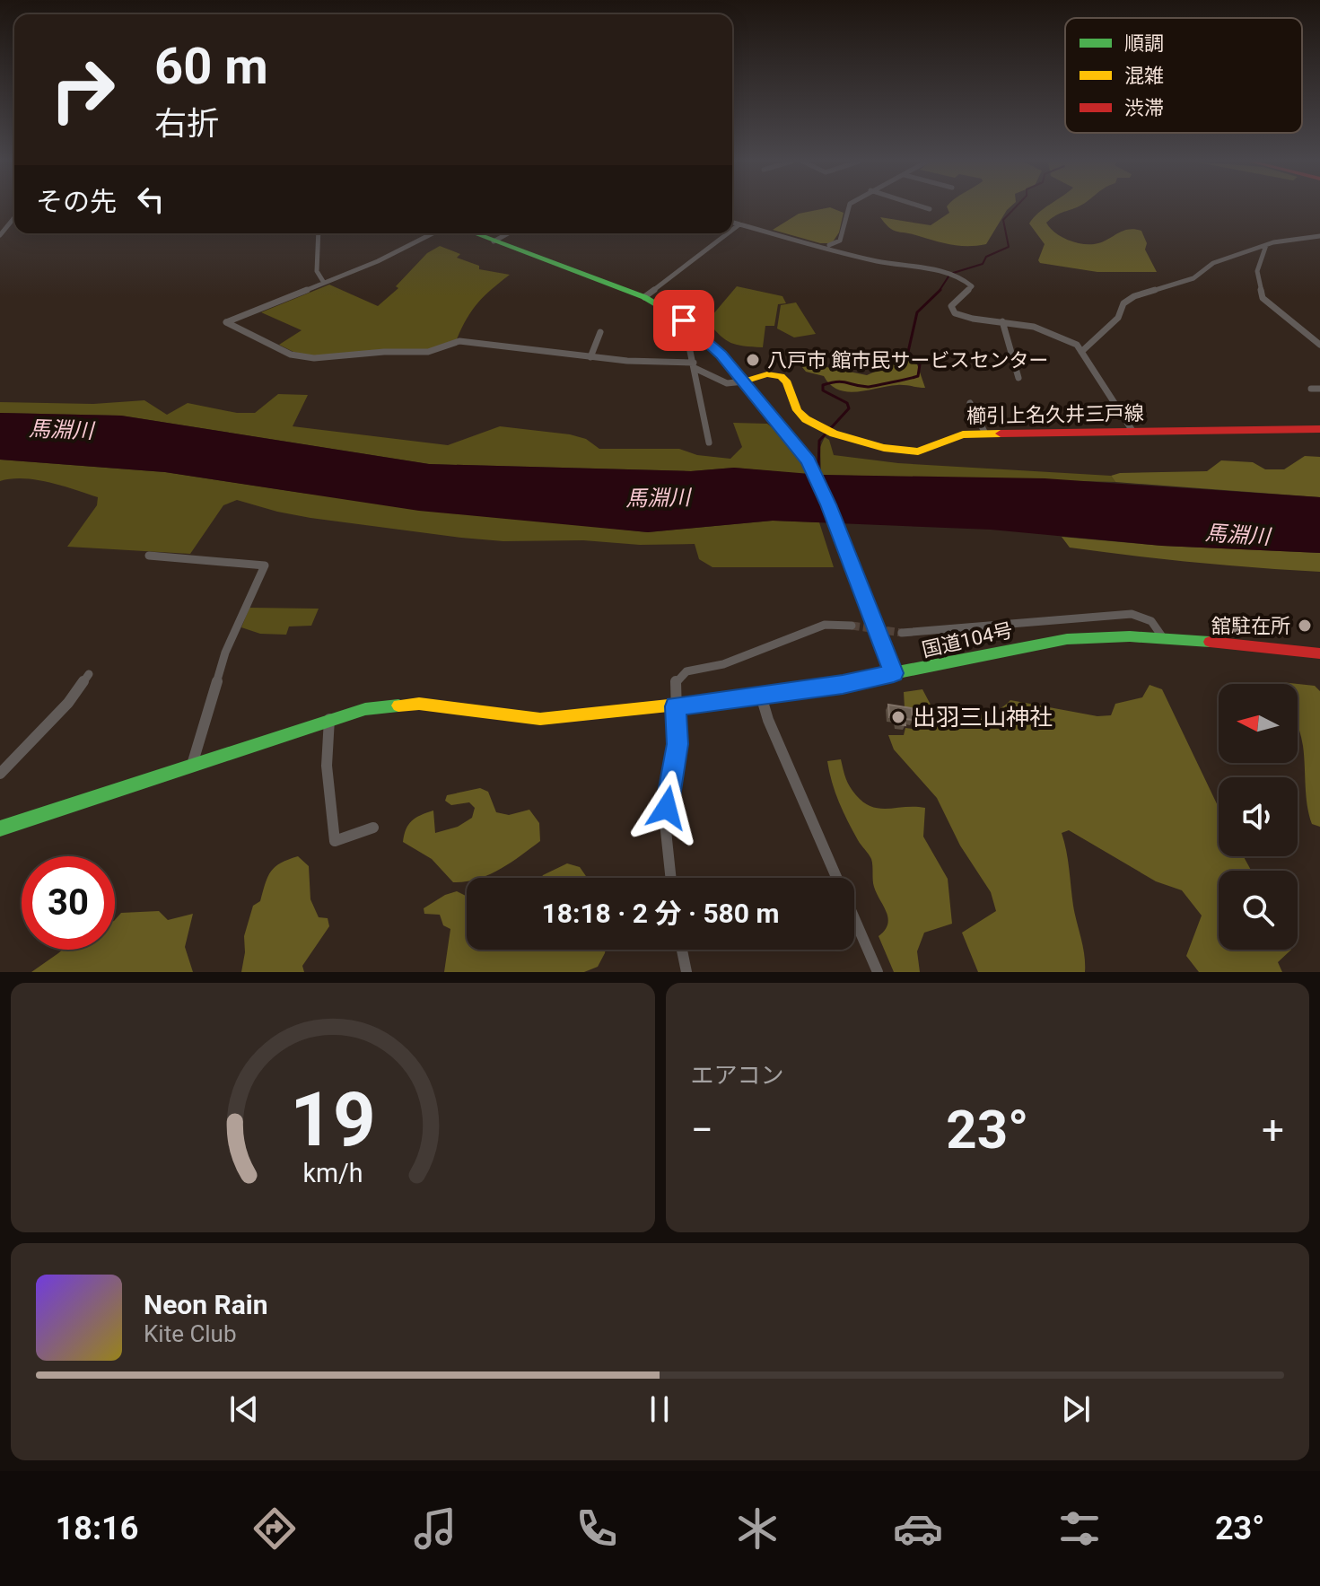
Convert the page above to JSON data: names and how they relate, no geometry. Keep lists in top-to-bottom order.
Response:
{
  "streets": {
    "main road": ["櫛引上名久井三戸線", "国道104号"]
  },
  "water": ["馬淵川"],
  "places": ["八戸市 館市民サービスセンター", "舘駐在所", "出羽三山神社"],
  "legend": ["順調", "混雑", "渋滞"],
  "north": "left",
  "page": {
    "turn": ["60 m", "右折"],
    "then": "その先",
    "limit": "30",
    "trip": "18:18 · 2 分 · 580 m",
    "tile": "エアコン",
    "heat": ["−", "23°", "+"],
    "song": ["Neon Rain", "Kite Club"],
    "tabs": ["18:16", "23°"],
    "gauge": ["19", "km/h"]
  }
}
